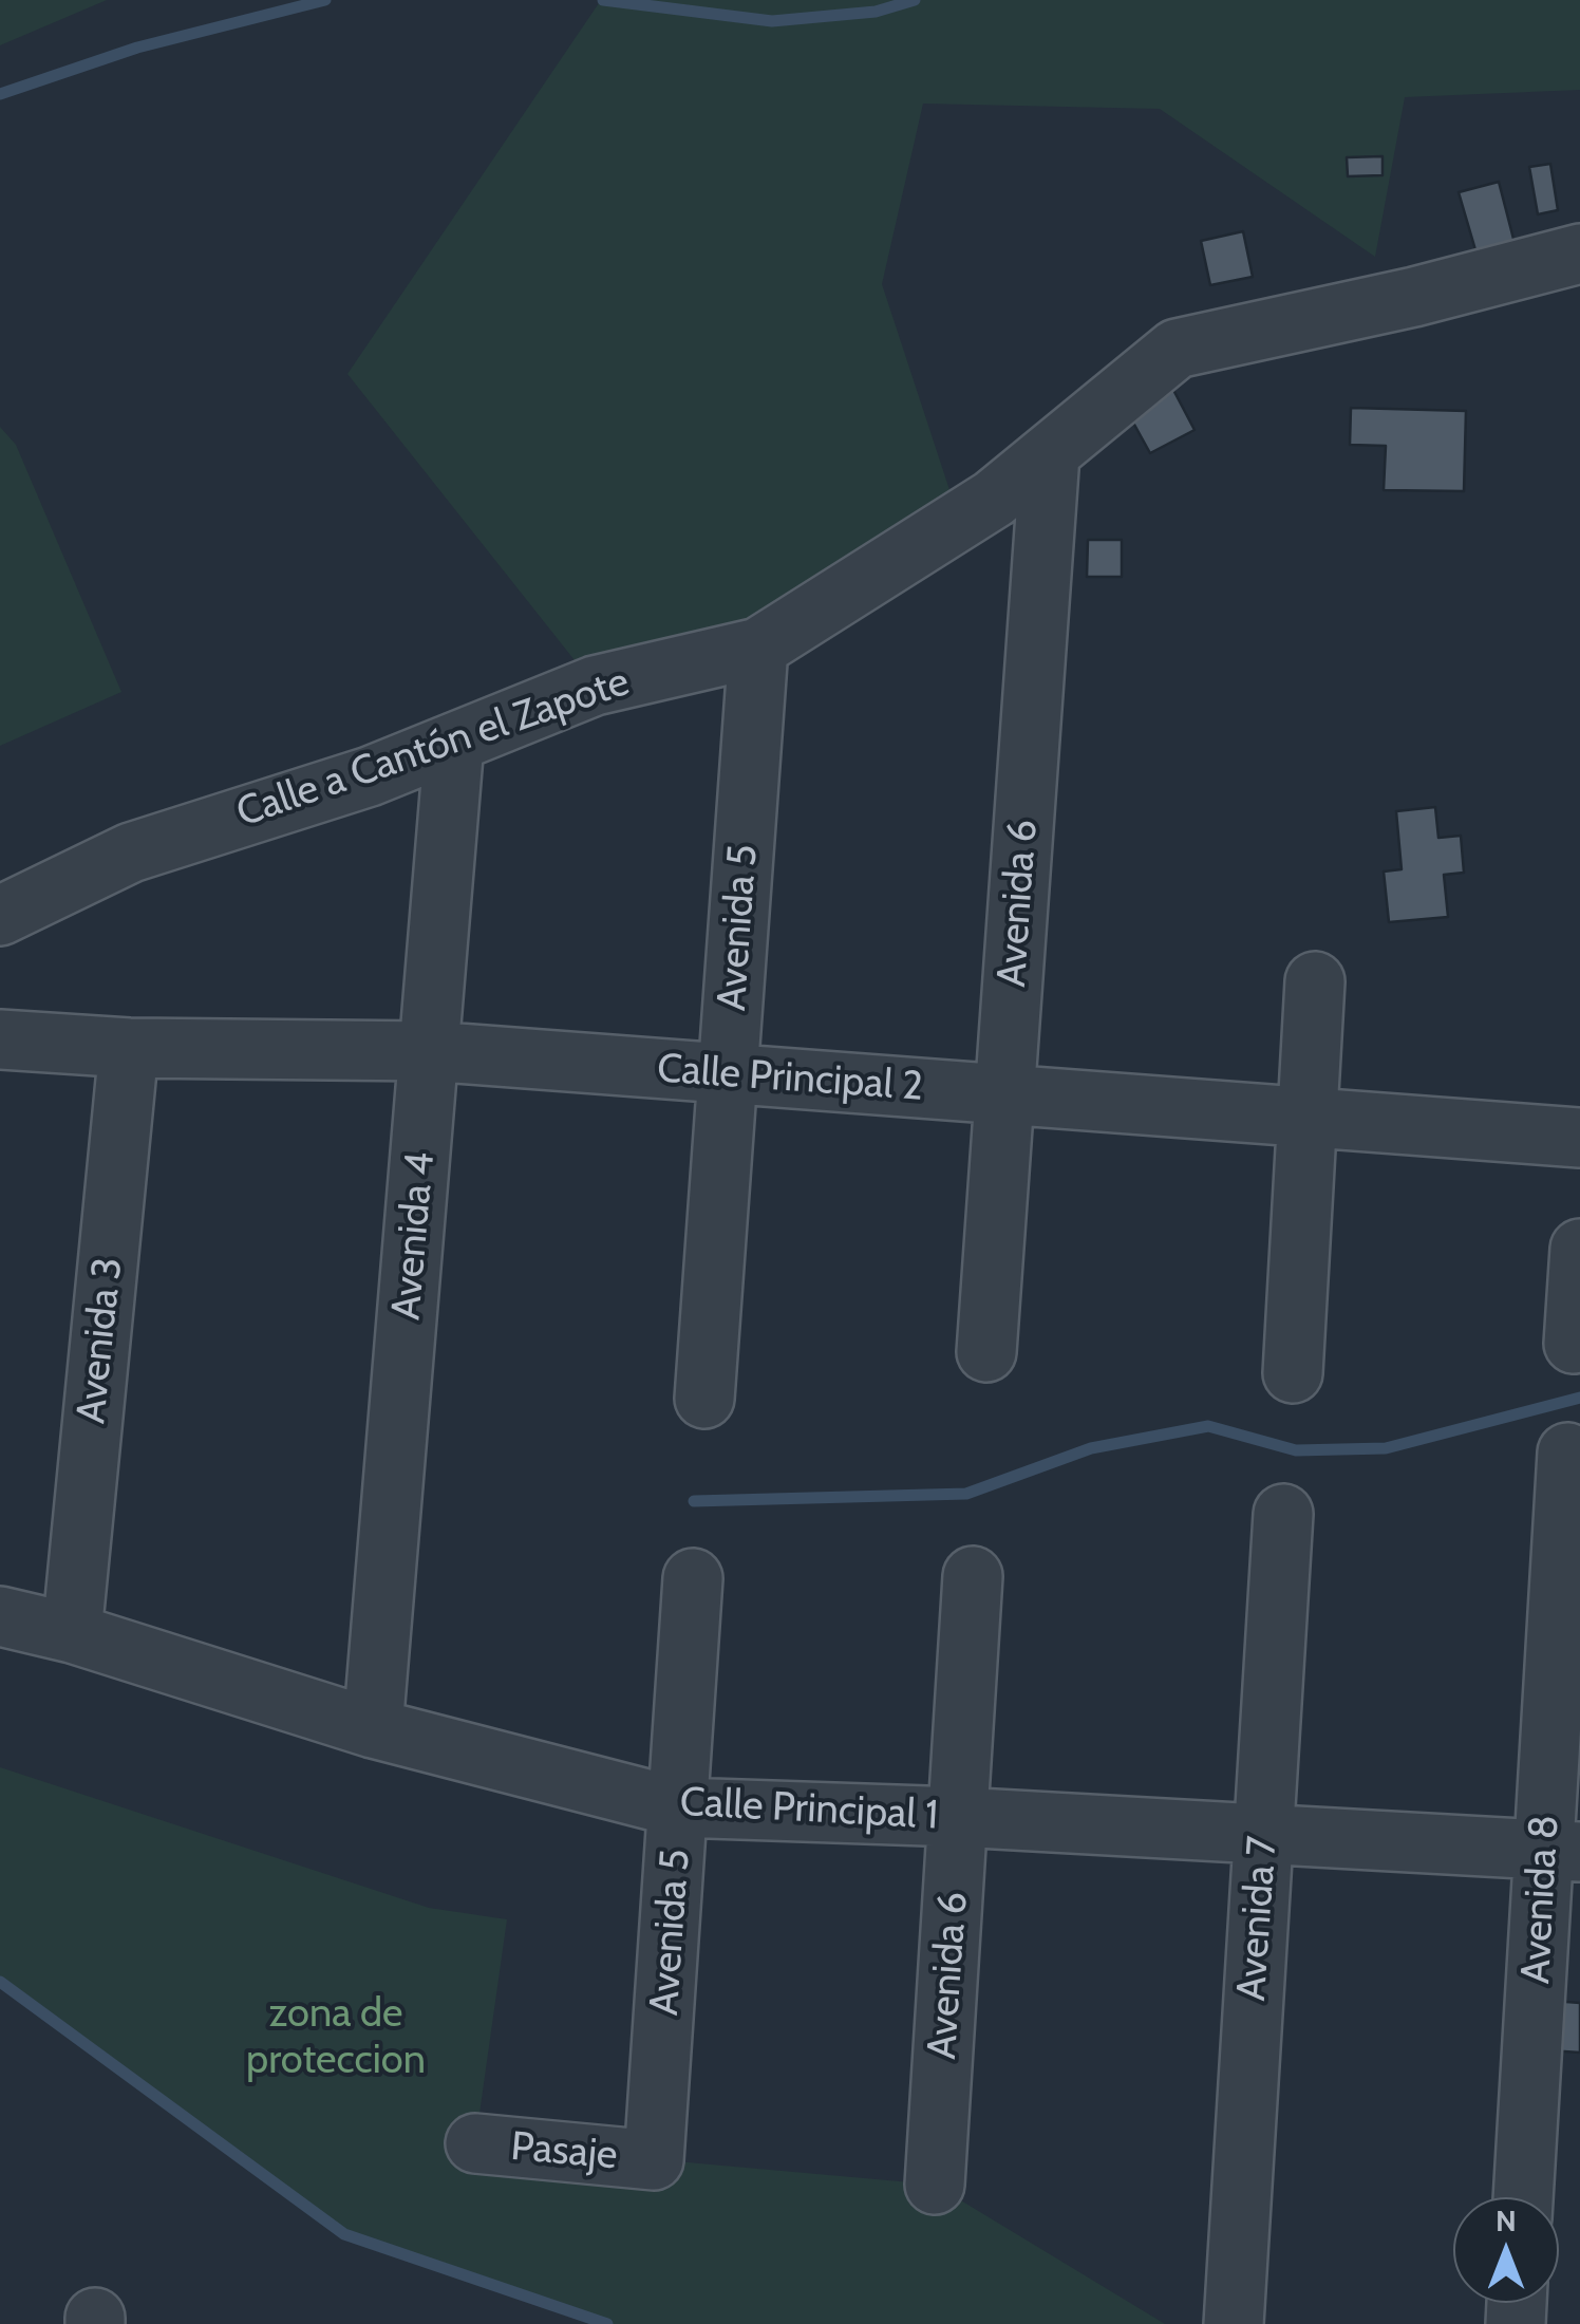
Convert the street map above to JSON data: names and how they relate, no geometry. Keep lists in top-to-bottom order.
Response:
{
  "streets": {
    "street": [
      "Calle a Cantón el Zapote",
      "Avenida 6",
      "Avenida 5",
      "Calle Principal 2",
      "Avenida 4",
      "Avenida 3",
      "Calle Principal 1",
      "Avenida 8",
      "Avenida 7",
      "Pasaje"
    ]
  },
  "crossings": [
    ["Calle a Cantón el Zapote", "Avenida 6"],
    ["Calle a Cantón el Zapote", "Avenida 5"],
    ["Calle a Cantón el Zapote", "Avenida 4"],
    ["Avenida 6", "Calle Principal 2"],
    ["Avenida 6", "Calle Principal 1"],
    ["Avenida 5", "Calle Principal 2"],
    ["Avenida 5", "Calle Principal 1"],
    ["Avenida 5", "Pasaje"],
    ["Calle Principal 2", "Avenida 4"],
    ["Calle Principal 2", "Avenida 3"],
    ["Avenida 4", "Calle Principal 1"],
    ["Avenida 3", "Calle Principal 1"],
    ["Calle Principal 1", "Avenida 8"],
    ["Calle Principal 1", "Avenida 7"]
  ],
  "parks": ["zona de proteccion"],
  "north": "top"
}
